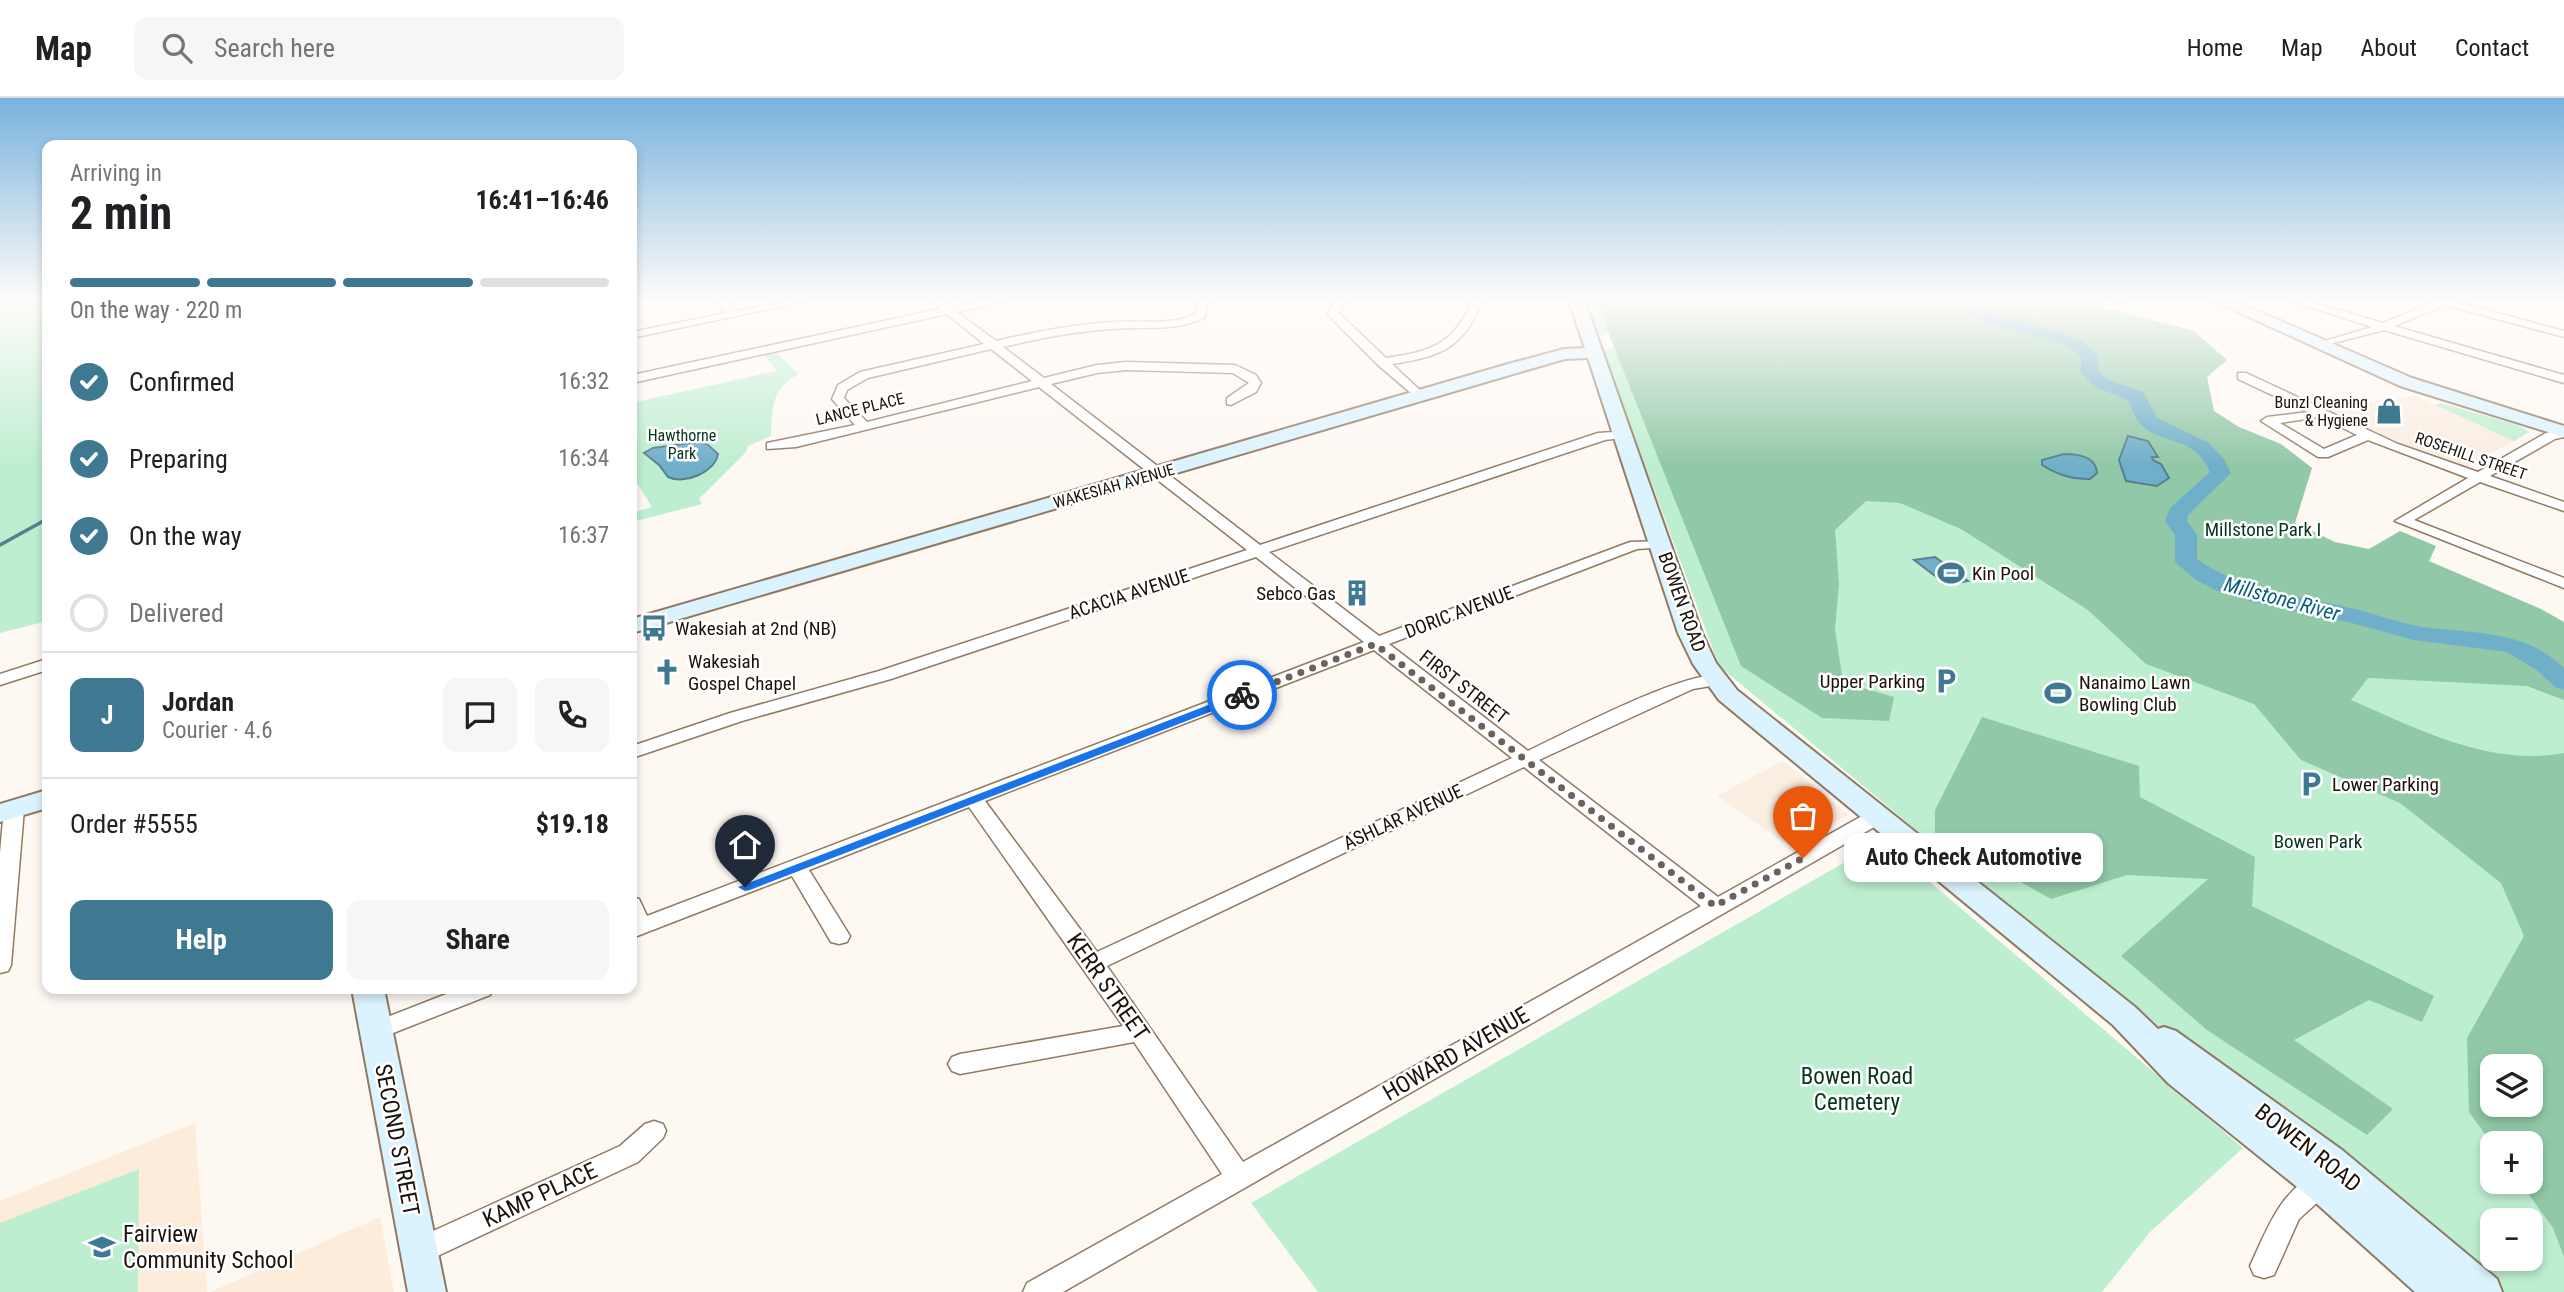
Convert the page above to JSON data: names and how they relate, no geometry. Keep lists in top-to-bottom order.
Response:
{
  "streets": {
    "main road": ["WAKESIAH AVENUE", "BOWEN ROAD", "SECOND STREET"],
    "street": [
      "LANCE PLACE",
      "ROSEHILL STREET",
      "ACACIA AVENUE",
      "DORIC AVENUE",
      "FIRST STREET",
      "ASHLAR AVENUE",
      "KERR STREET",
      "HOWARD AVENUE",
      "KAMP PLACE"
    ]
  },
  "crossings": [
    ["LANCE PLACE", "FIRST STREET"],
    ["WAKESIAH AVENUE", "FIRST STREET"],
    ["ACACIA AVENUE", "BOWEN ROAD"],
    ["ACACIA AVENUE", "FIRST STREET"],
    ["BOWEN ROAD", "DORIC AVENUE"],
    ["BOWEN ROAD", "ASHLAR AVENUE"],
    ["BOWEN ROAD", "HOWARD AVENUE"],
    ["DORIC AVENUE", "FIRST STREET"],
    ["DORIC AVENUE", "KERR STREET"],
    ["FIRST STREET", "ASHLAR AVENUE"],
    ["FIRST STREET", "HOWARD AVENUE"],
    ["ASHLAR AVENUE", "KERR STREET"],
    ["KERR STREET", "HOWARD AVENUE"],
    ["SECOND STREET", "KAMP PLACE"]
  ],
  "water": ["Millstone River"],
  "parks": [
    "Hawthorne Park",
    "Millstone Park I",
    "Bowen Park",
    "Bowen Road Cemetery"
  ],
  "places": {
    "shop": ["Bunzl Cleaning & Hygiene"],
    "sports": ["Kin Pool", "Nanaimo Lawn Bowling Club"],
    "building": ["Sebco Gas"],
    "bus stop": ["Wakesiah at 2nd (NB)"],
    "church": ["Wakesiah Gospel Chapel"],
    "parking": ["Upper Parking", "Lower Parking"],
    "other": ["Auto Check Automotive"],
    "school or university": ["Fairview Community School"]
  },
  "page": {
    "header": "Map",
    "search": "Search here",
    "nav": [
      "Home",
      "Map",
      "About",
      "Contact"
    ],
    "heading": ["2 min", "Arriving in", "16:41–16:46"],
    "panel": [
      "Jordan",
      "Courier · 4.6",
      "Order #5555",
      "$19.18"
    ],
    "bar": "On the way · 220 m",
    "list": [
      ["Confirmed", "16:32"],
      ["Preparing", "16:34"],
      ["On the way", "16:37"],
      "Delivered"
    ],
    "round": "J",
    "bubble": "Auto Check Automotive",
    "buttons": ["Help", "Share"],
    "map_buttons": ["+", "−"]
  }
}
